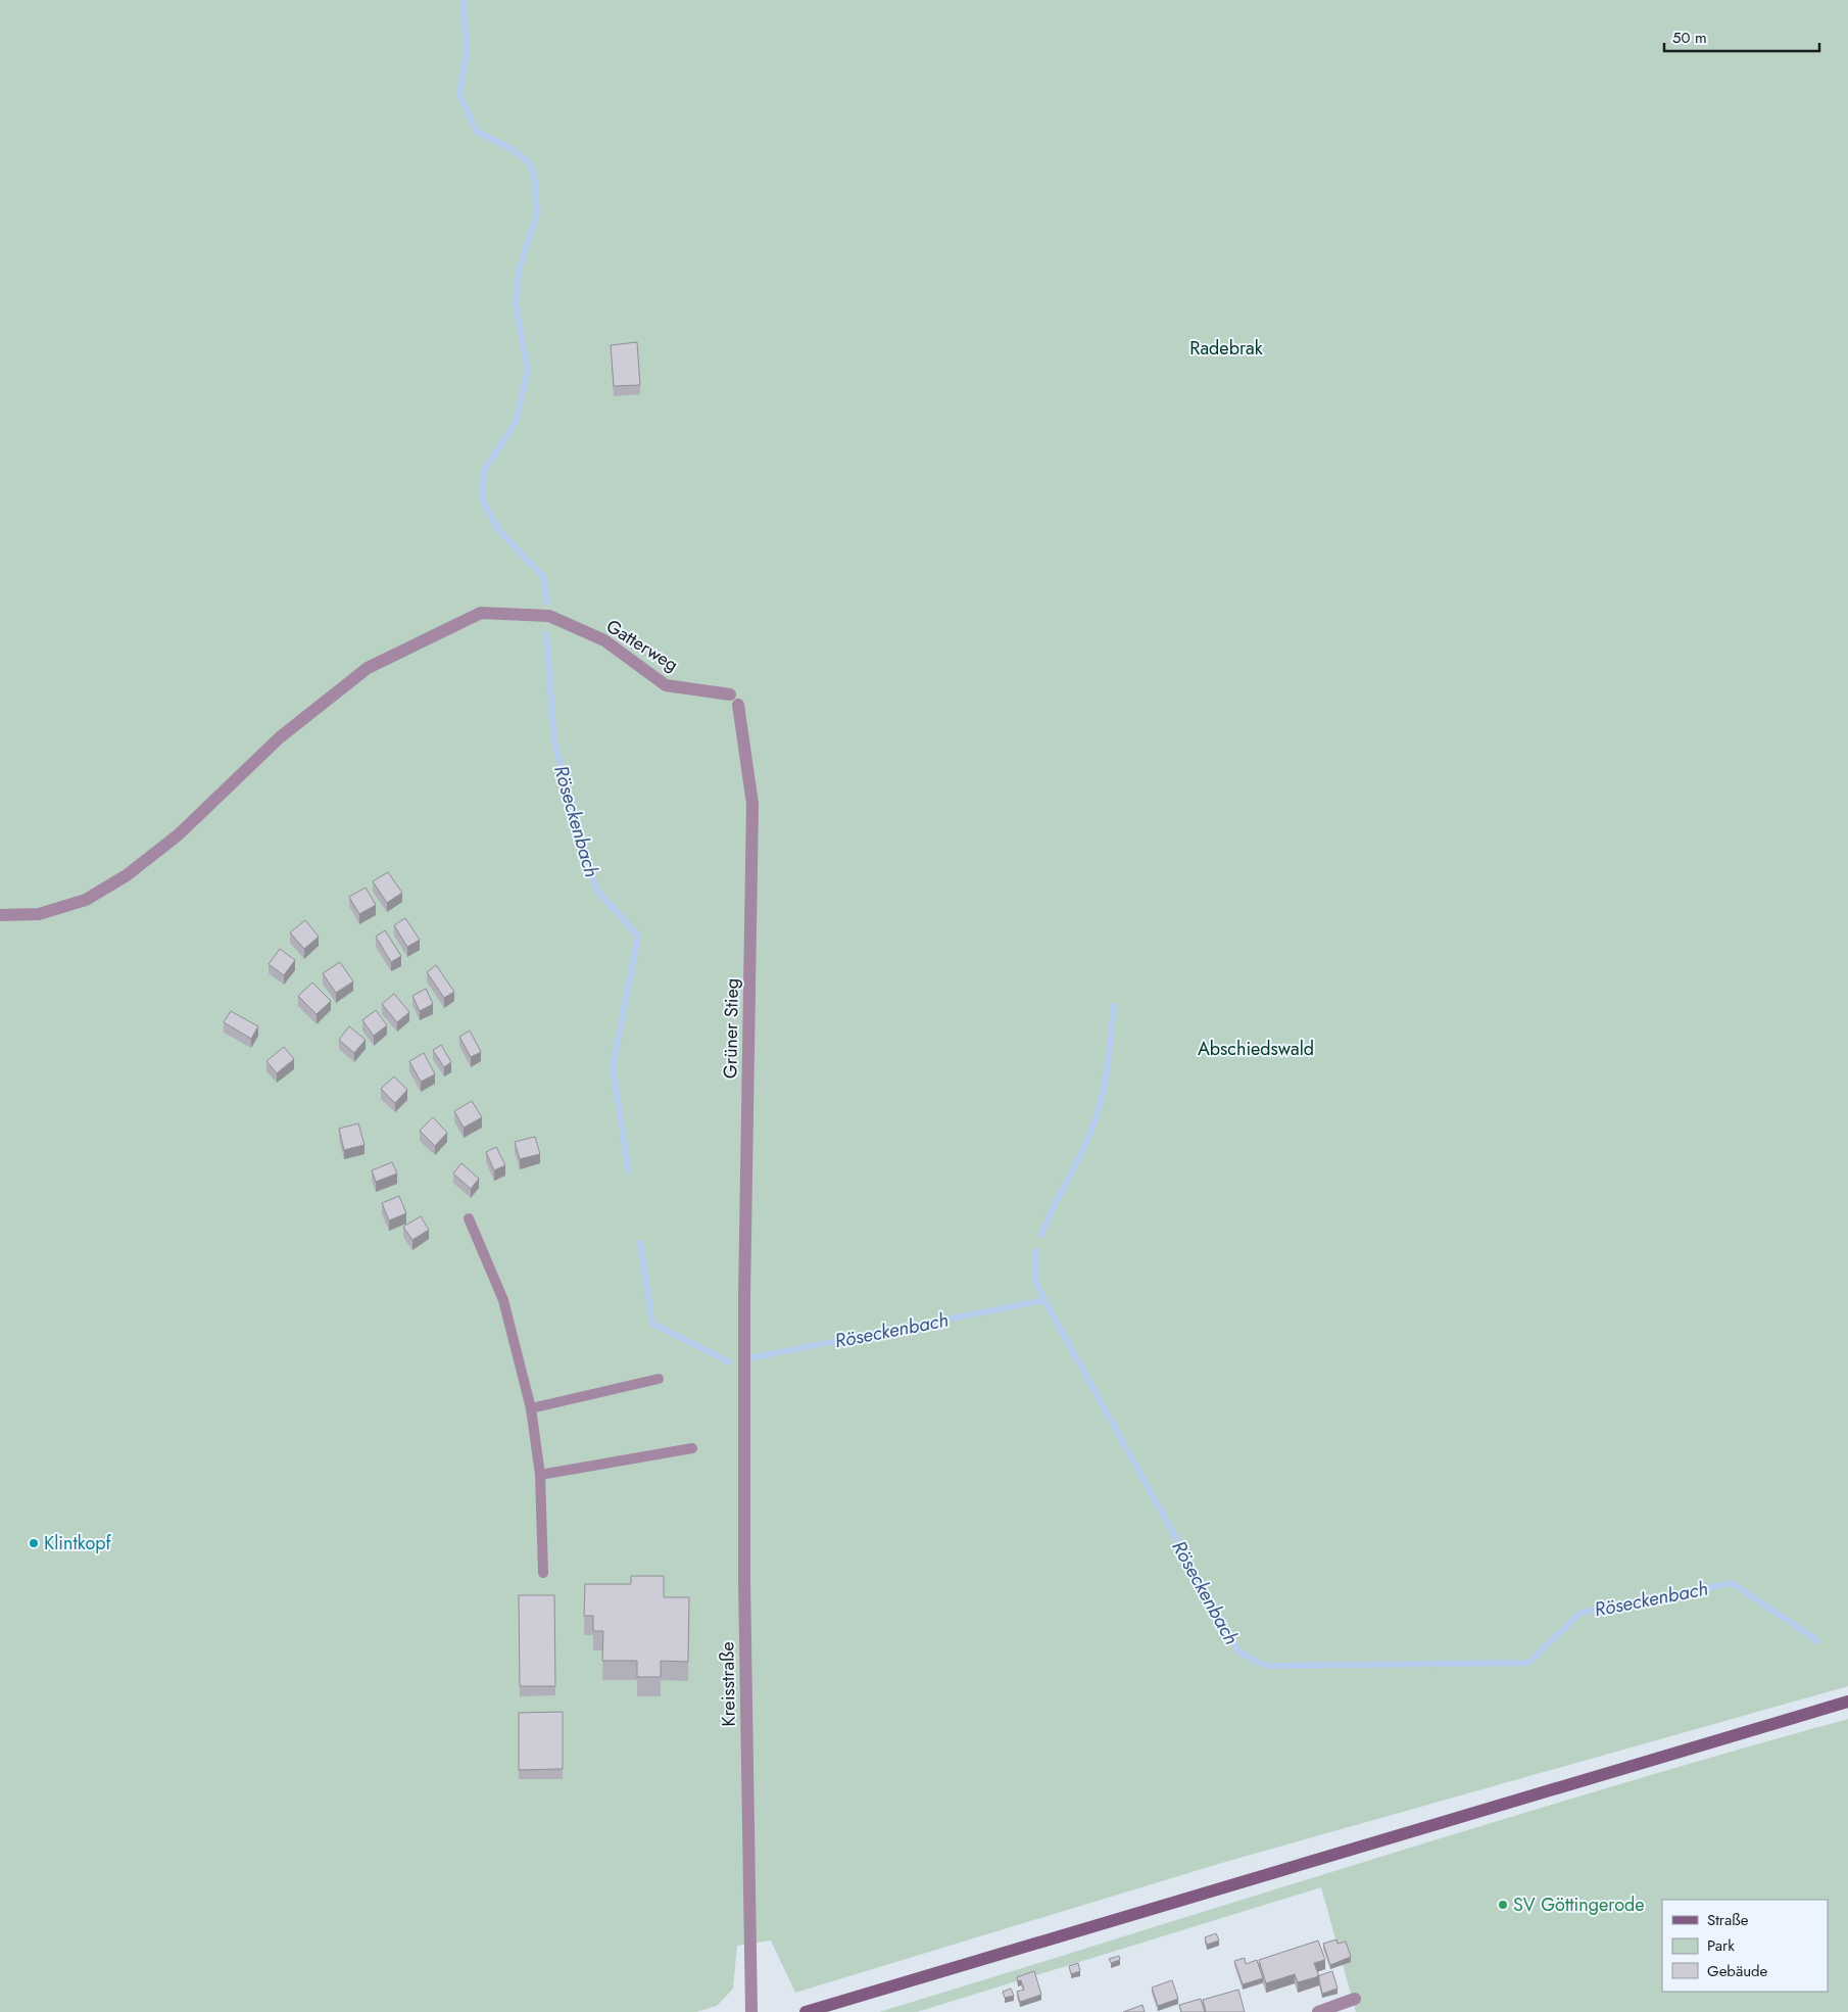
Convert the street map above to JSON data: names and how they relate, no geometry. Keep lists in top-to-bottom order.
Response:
{
  "streets": {
    "street": ["Gatterweg", "Grüner Stieg", "Kreisstraße"]
  },
  "crossings": [
    ["Gatterweg", "Grüner Stieg"],
    ["Grüner Stieg", "Kreisstraße"]
  ],
  "water": ["Röseckenbach"],
  "parks": ["Radebrak", "Abschiedswald"],
  "places": ["Klintkopf", "SV Göttingerode"],
  "legend": ["Straße", "Park", "Gebäude"],
  "scale_bar": "50 m"
}
